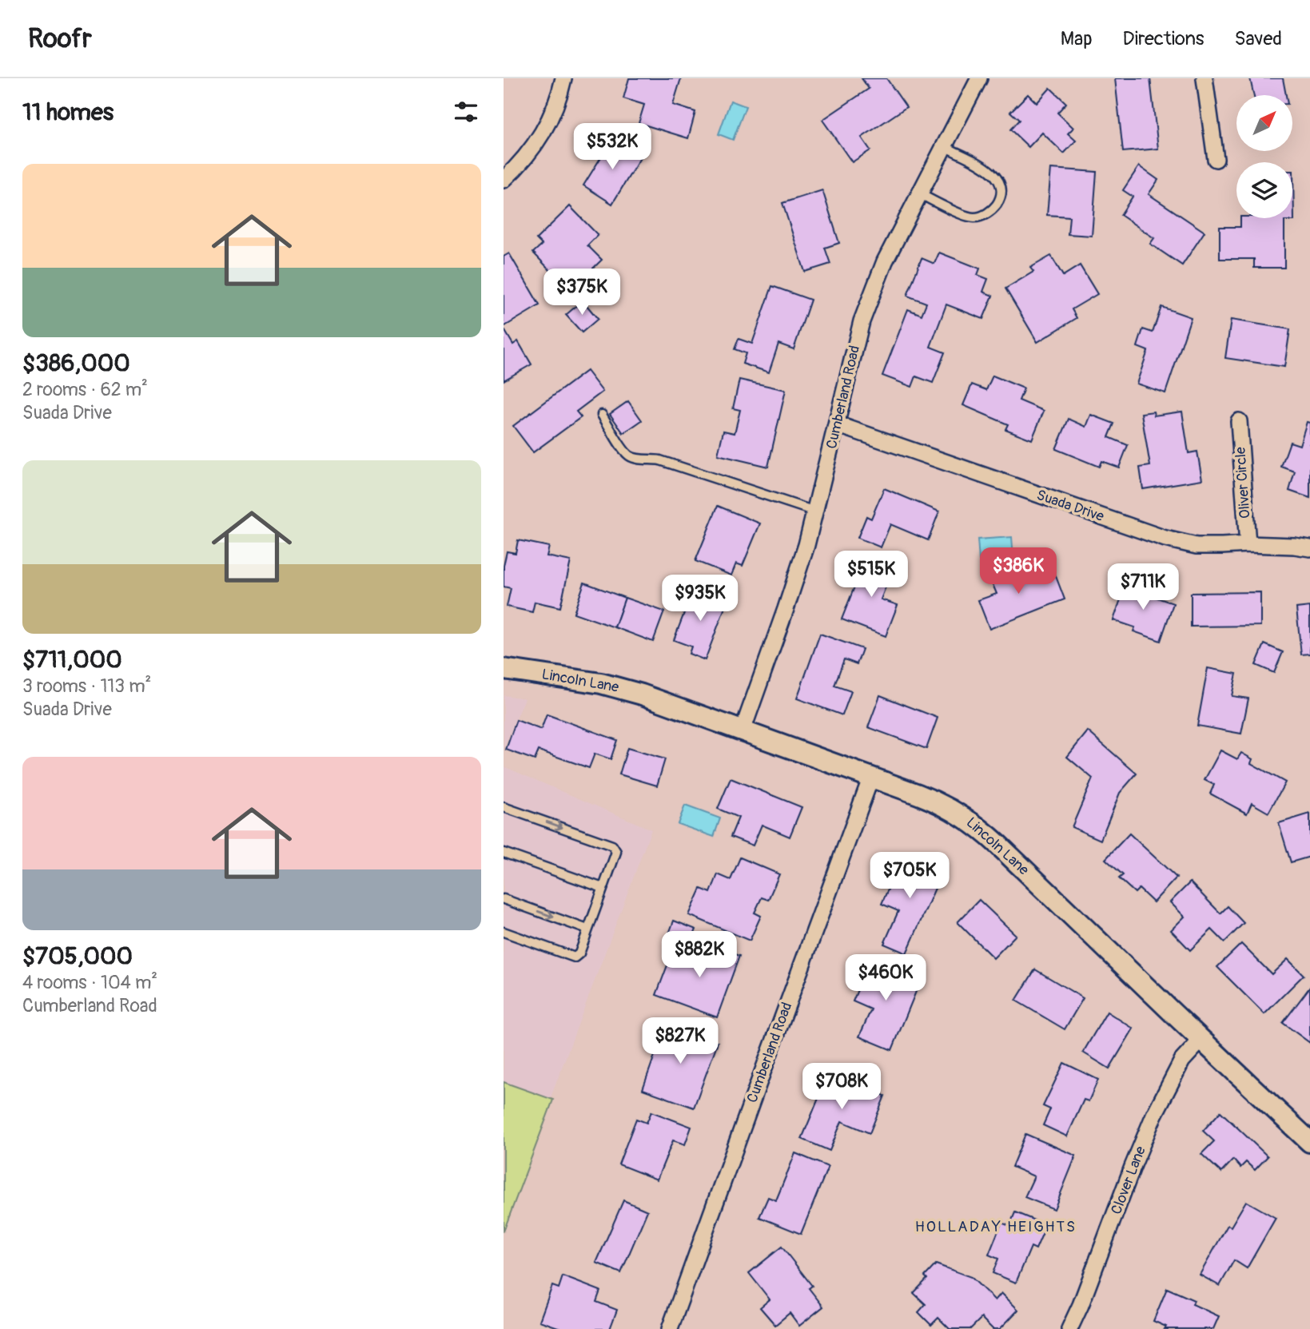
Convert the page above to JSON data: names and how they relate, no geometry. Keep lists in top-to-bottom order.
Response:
{
  "streets": {
    "street": [
      "Cumberland Road",
      "Oliver Circle",
      "Suada Drive",
      "Lincoln Lane",
      "Clover Lane"
    ]
  },
  "crossings": [
    ["Cumberland Road", "Suada Drive"],
    ["Cumberland Road", "Lincoln Lane"],
    ["Oliver Circle", "Suada Drive"],
    ["Lincoln Lane", "Clover Lane"]
  ],
  "districts": ["HOLLADAY HEIGHTS"],
  "north": "top right",
  "page": {
    "header": "Roofr",
    "nav": ["Map", "Directions", "Saved"],
    "heading": "11 homes",
    "price": [
      "$532K",
      "$375K",
      "$386K",
      "$515K",
      "$711K",
      "$935K",
      "$705K",
      "$882K",
      "$460K",
      "$827K",
      "$708K"
    ],
    "list": [
      {
        "name": "$386,000",
        "note": "2 rooms · 62 m² · Suada Drive"
      },
      {
        "name": "$711,000",
        "note": "3 rooms · 113 m² · Suada Drive"
      },
      {
        "name": "$705,000",
        "note": "4 rooms · 104 m² · Cumberland Road"
      }
    ]
  }
}
